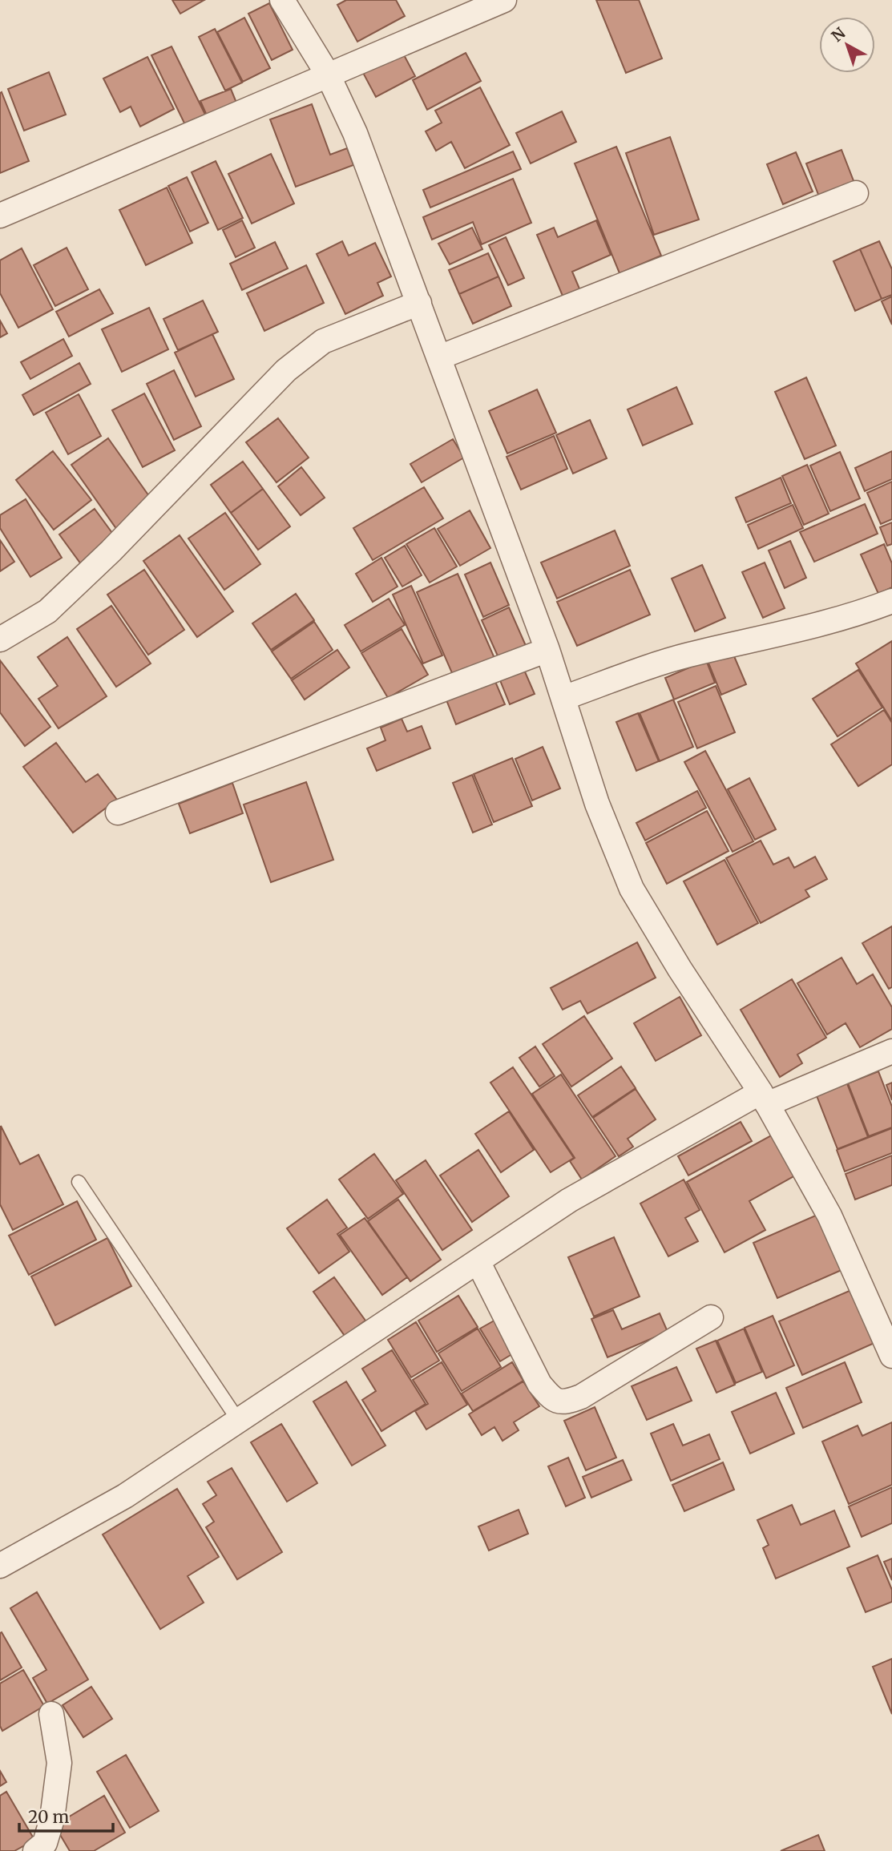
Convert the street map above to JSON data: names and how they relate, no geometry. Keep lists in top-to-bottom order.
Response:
{
  "scale_bar": "20 m",
  "north": "top left"
}
